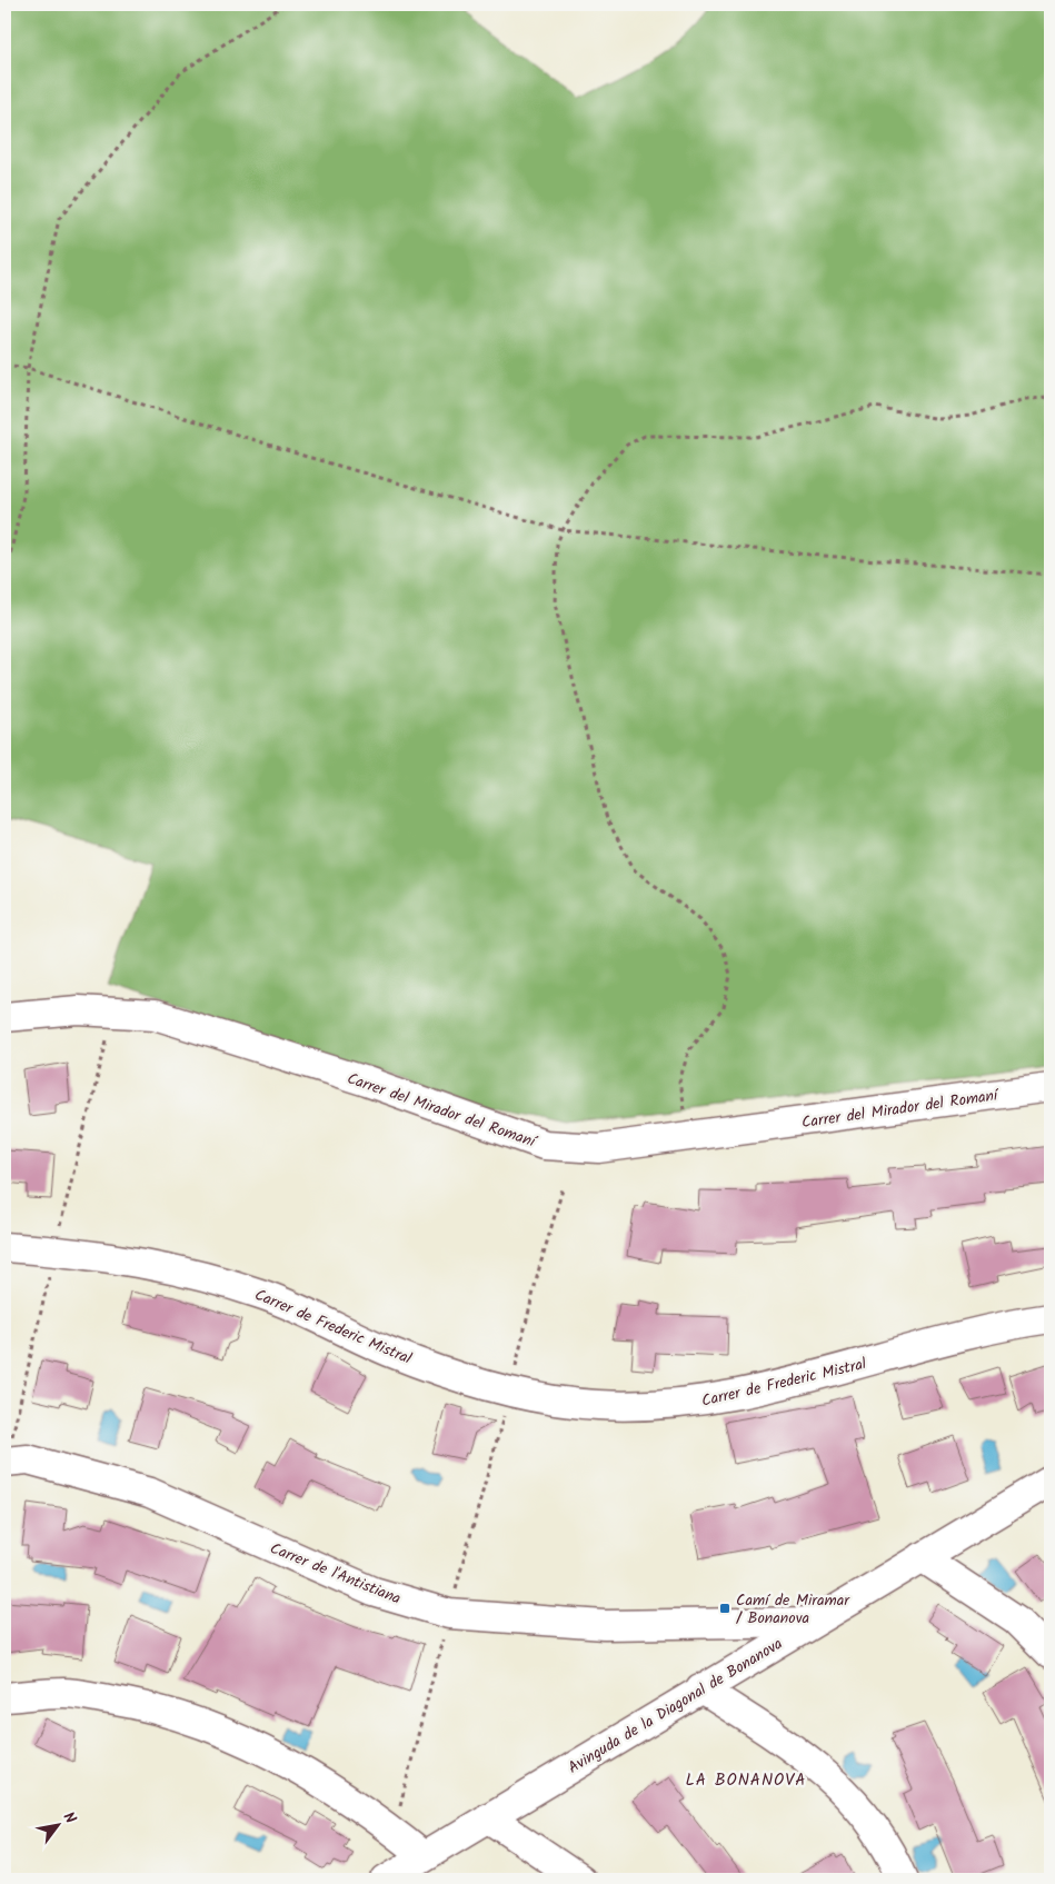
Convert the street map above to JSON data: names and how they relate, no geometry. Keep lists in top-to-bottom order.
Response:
{
  "streets": {
    "street": [
      "Carrer del Mirador del Romaní",
      "Carrer de Frederic Mistral",
      "Carrer de l'Antistiana",
      "Avinguda de la Diagonal de Bonanova"
    ]
  },
  "crossings": [
    ["Carrer de l'Antistiana", "Avinguda de la Diagonal de Bonanova"]
  ],
  "districts": ["LA BONANOVA"],
  "places": {
    "transit": ["Camí de Miramar / Bonanova"]
  },
  "north": "top right"
}
